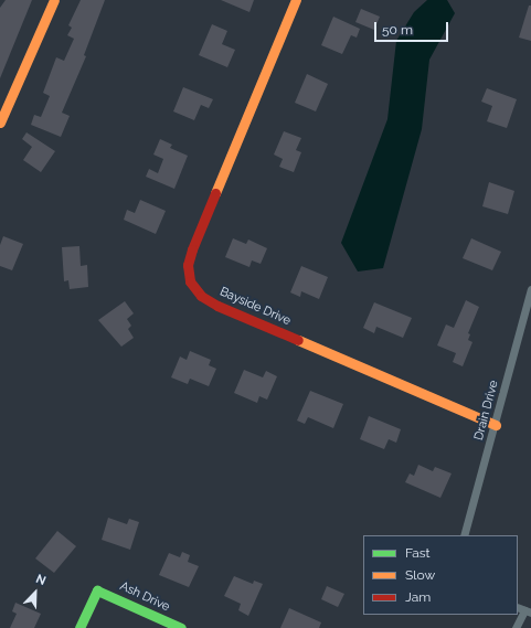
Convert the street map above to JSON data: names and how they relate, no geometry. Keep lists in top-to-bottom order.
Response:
{
  "streets": {
    "street": ["Bayside Drive", "Drain Drive", "Ash Drive"]
  },
  "crossings": [
    ["Bayside Drive", "Drain Drive"]
  ],
  "legend": ["Fast", "Slow", "Jam"],
  "scale_bar": "50 m",
  "north": "top right"
}
